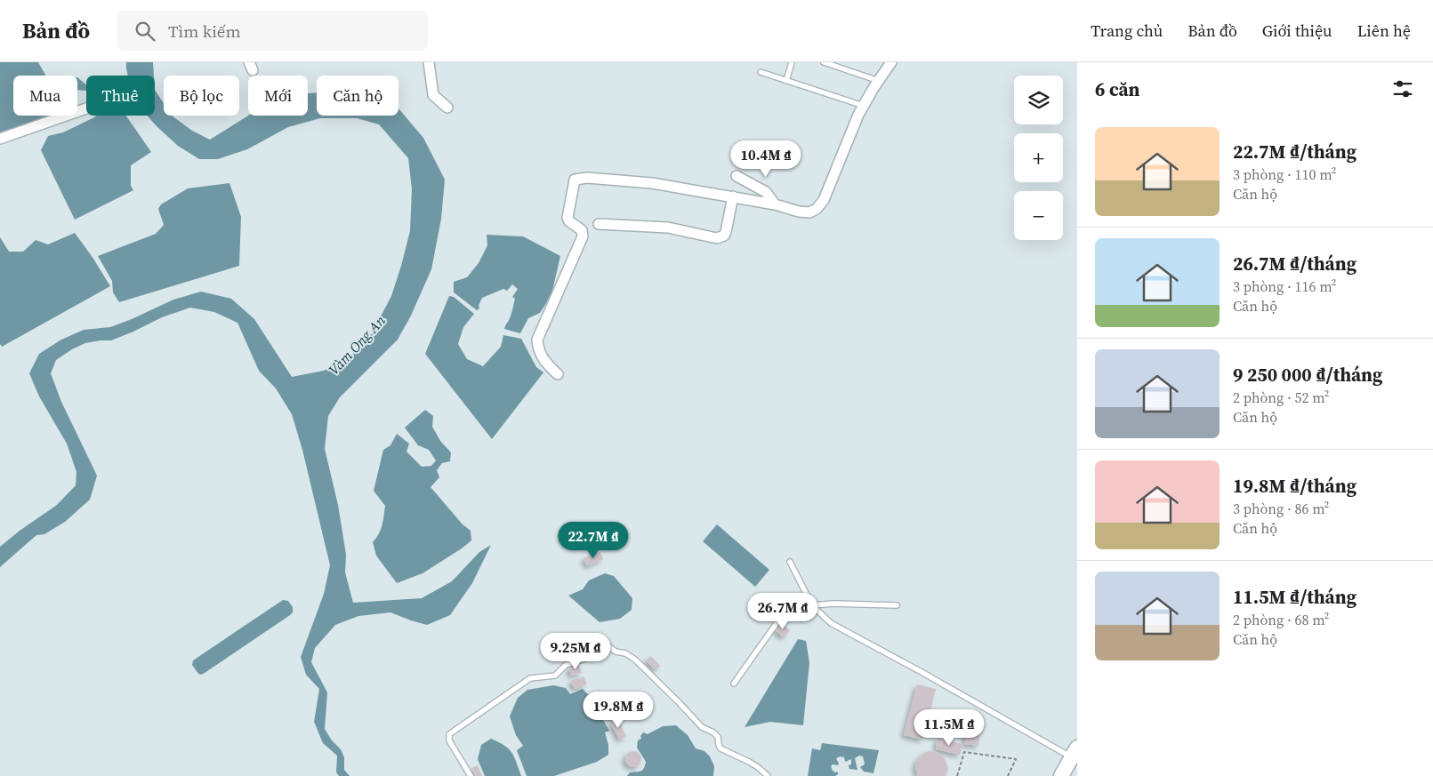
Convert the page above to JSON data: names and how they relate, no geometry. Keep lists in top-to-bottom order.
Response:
{
  "water": ["Vàm Ong An"],
  "page": {
    "header": "Bản đồ",
    "search": "Tìm kiếm",
    "nav": [
      "Trang chủ",
      "Bản đồ",
      "Giới thiệu",
      "Liên hệ"
    ],
    "heading": "6 căn",
    "map_buttons": ["+", "−"],
    "chip": [
      "Mua",
      "Thuê",
      "Bộ lọc",
      "Mới",
      "Căn hộ"
    ],
    "list": [
      {
        "name": "22.7M ₫/tháng",
        "note": "3 phòng · 110 m² · Căn hộ"
      },
      {
        "name": "26.7M ₫/tháng",
        "note": "3 phòng · 116 m² · Căn hộ"
      },
      {
        "name": "9 250 000 ₫/tháng",
        "note": "2 phòng · 52 m² · Căn hộ"
      },
      {
        "name": "19.8M ₫/tháng",
        "note": "3 phòng · 86 m² · Căn hộ"
      },
      {
        "name": "11.5M ₫/tháng",
        "note": "2 phòng · 68 m² · Căn hộ"
      }
    ],
    "price": [
      "10.4M ₫",
      "22.7M ₫",
      "26.7M ₫",
      "9.25M ₫",
      "19.8M ₫",
      "11.5M ₫"
    ]
  }
}
